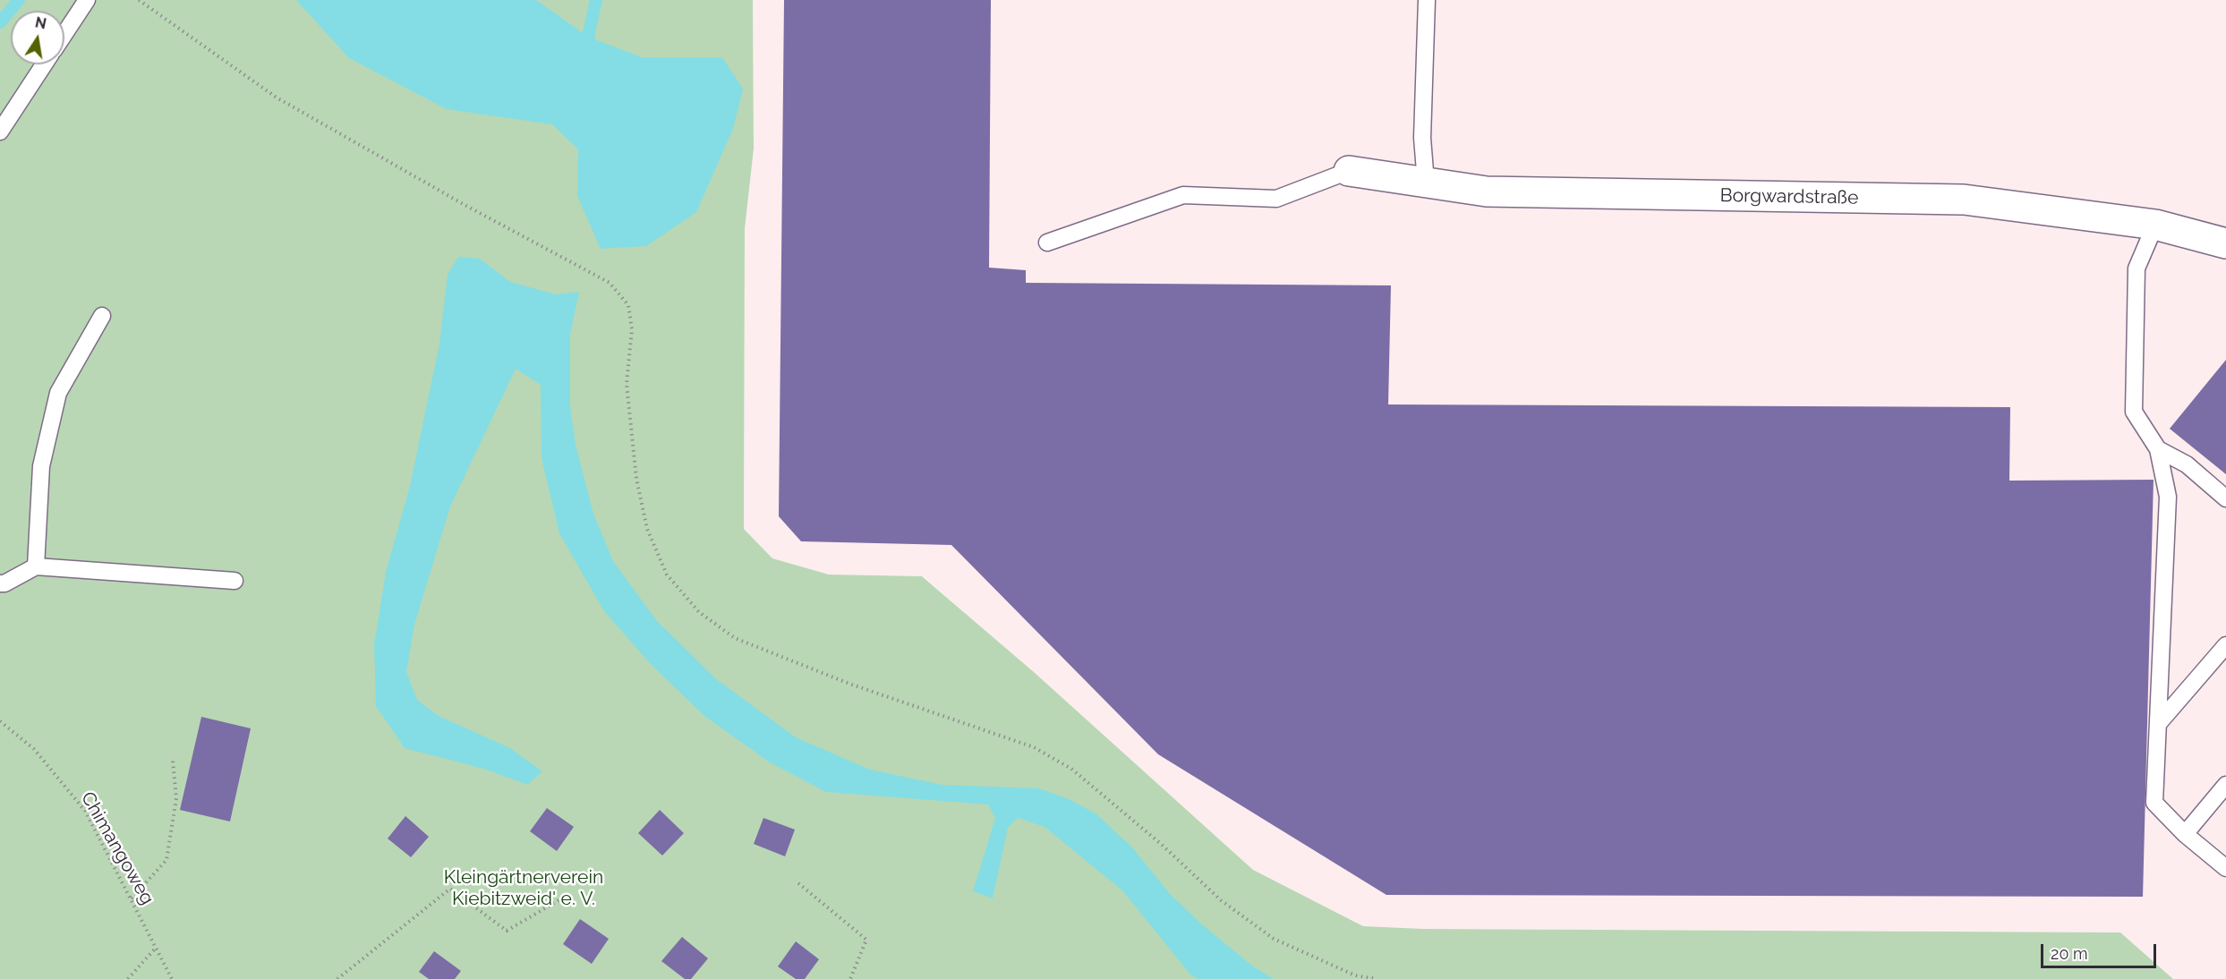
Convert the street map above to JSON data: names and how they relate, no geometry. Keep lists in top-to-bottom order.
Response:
{
  "streets": {
    "street": ["Borgwardstraße"],
    "path": ["Chimangoweg"]
  },
  "parks": ["Kleingärtnerverein Kiebitzweid' e. V."],
  "scale_bar": "20 m",
  "north": "top"
}
